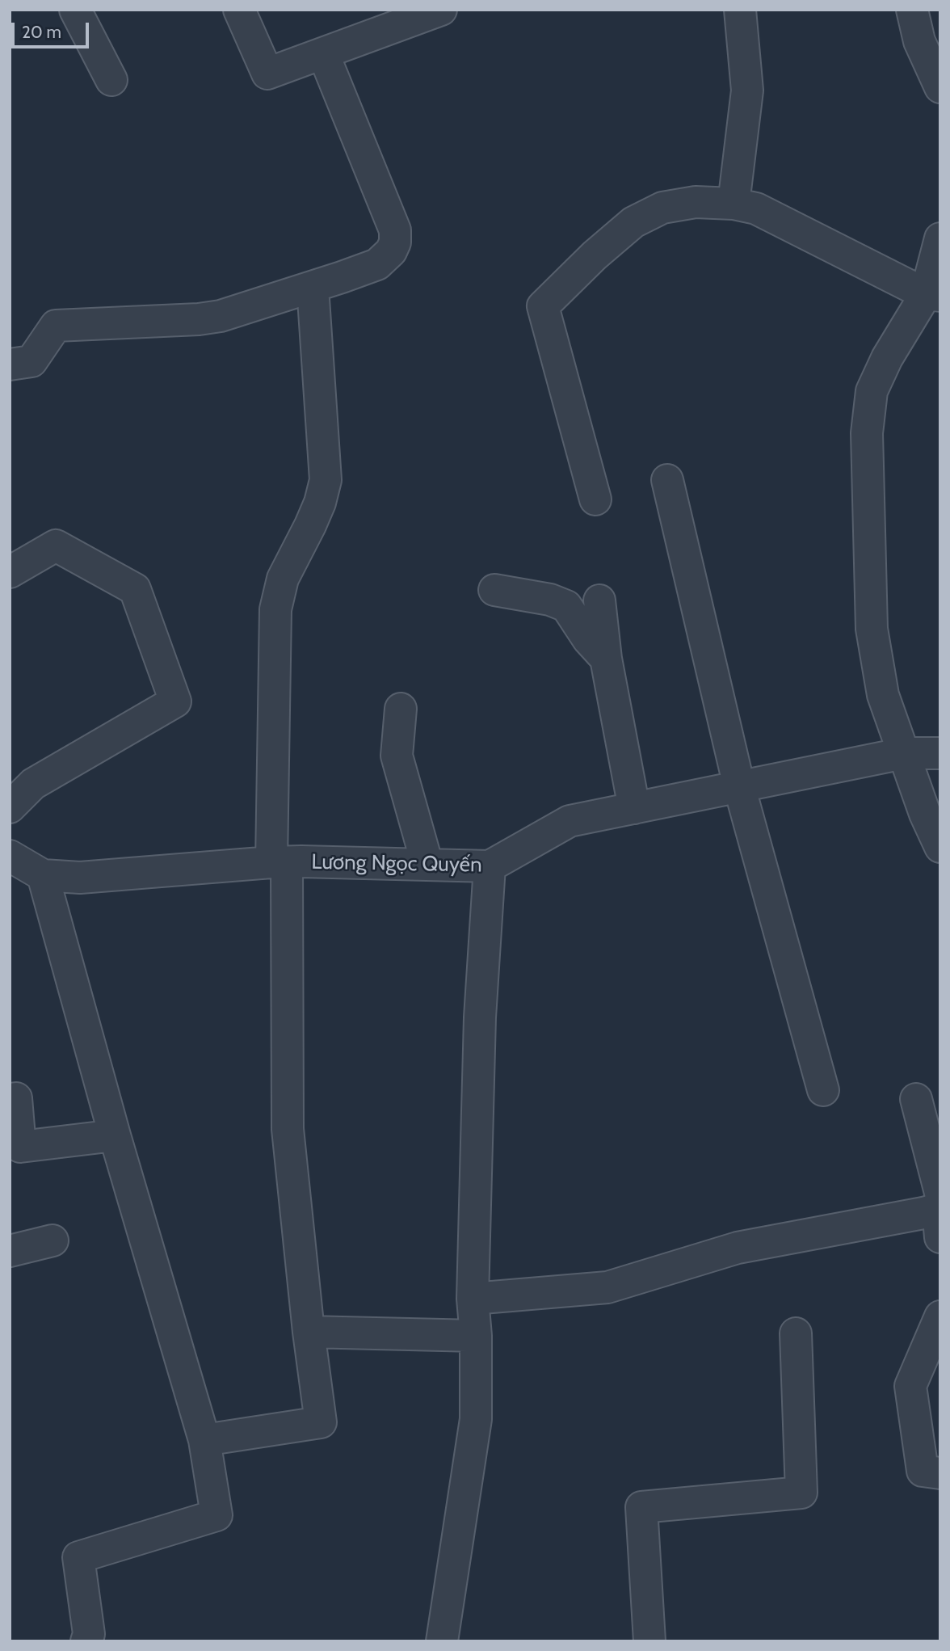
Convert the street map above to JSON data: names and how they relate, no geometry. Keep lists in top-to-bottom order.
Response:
{
  "streets": {
    "street": ["Lương Ngọc Quyến"]
  },
  "scale_bar": "20 m"
}
